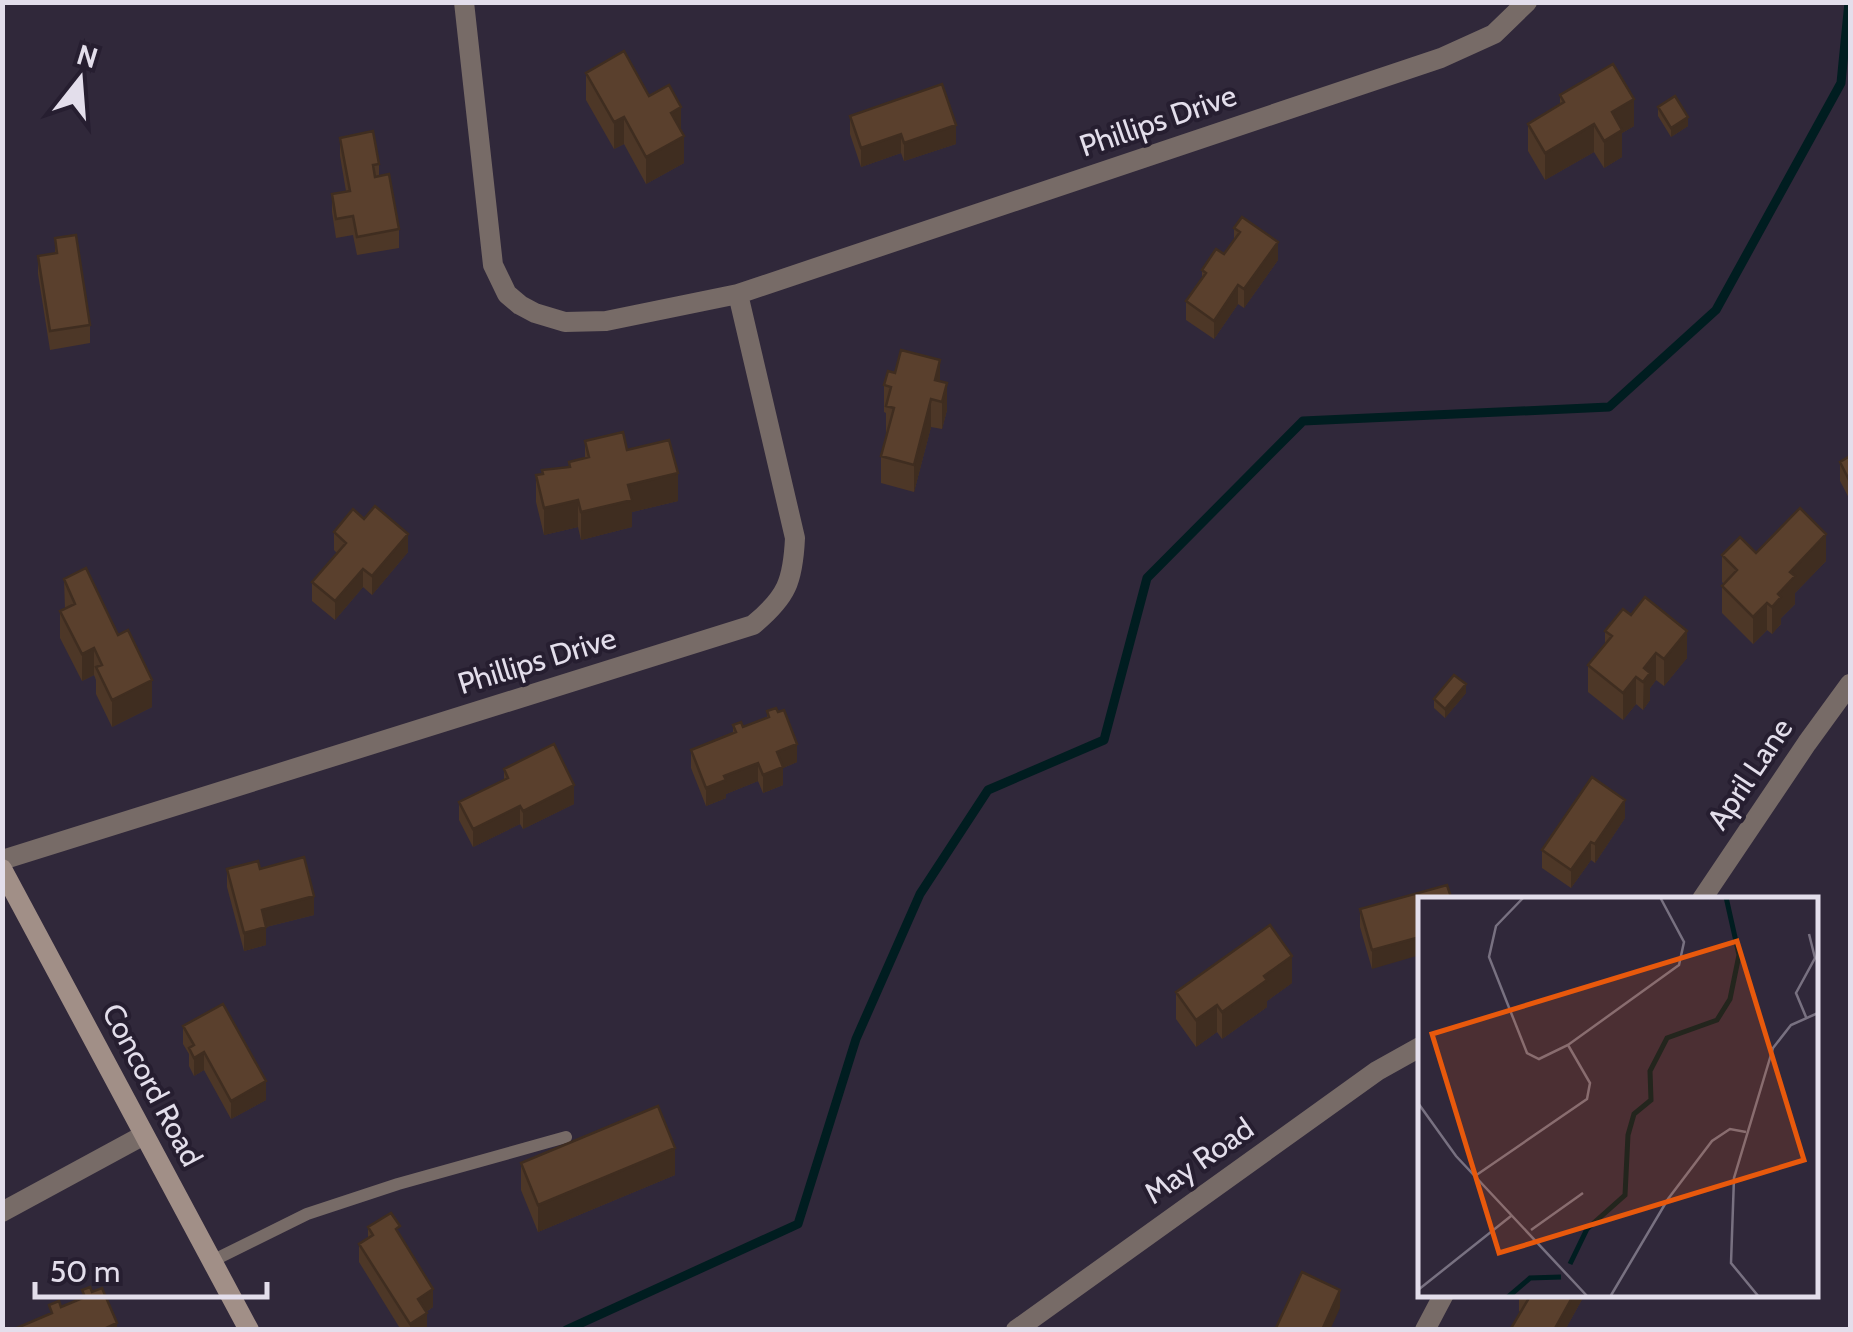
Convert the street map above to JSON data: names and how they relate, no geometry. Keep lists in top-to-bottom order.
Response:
{
  "streets": {
    "main road": ["Concord Road"],
    "street": ["Phillips Drive", "April Lane", "May Road"]
  },
  "scale_bar": "50 m",
  "north": "top"
}
